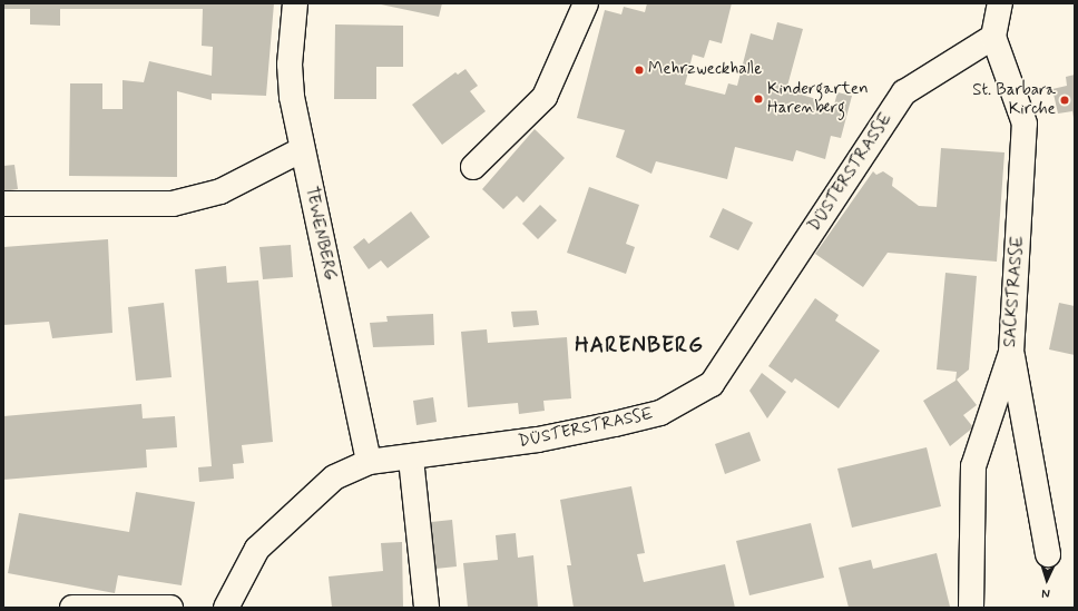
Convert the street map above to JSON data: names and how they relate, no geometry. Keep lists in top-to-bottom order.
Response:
{
  "streets": {
    "street": ["DÜSTERSTRASSE", "TEWENBERG", "SACKSTRASSE"]
  },
  "crossings": [
    ["DÜSTERSTRASSE", "TEWENBERG"],
    ["DÜSTERSTRASSE", "SACKSTRASSE"]
  ],
  "districts": ["HARENBERG"],
  "places": ["Mehrzweckhalle", "Kindergarten Harenberg", "St. Barbara Kirche"],
  "north": "bottom"
}
